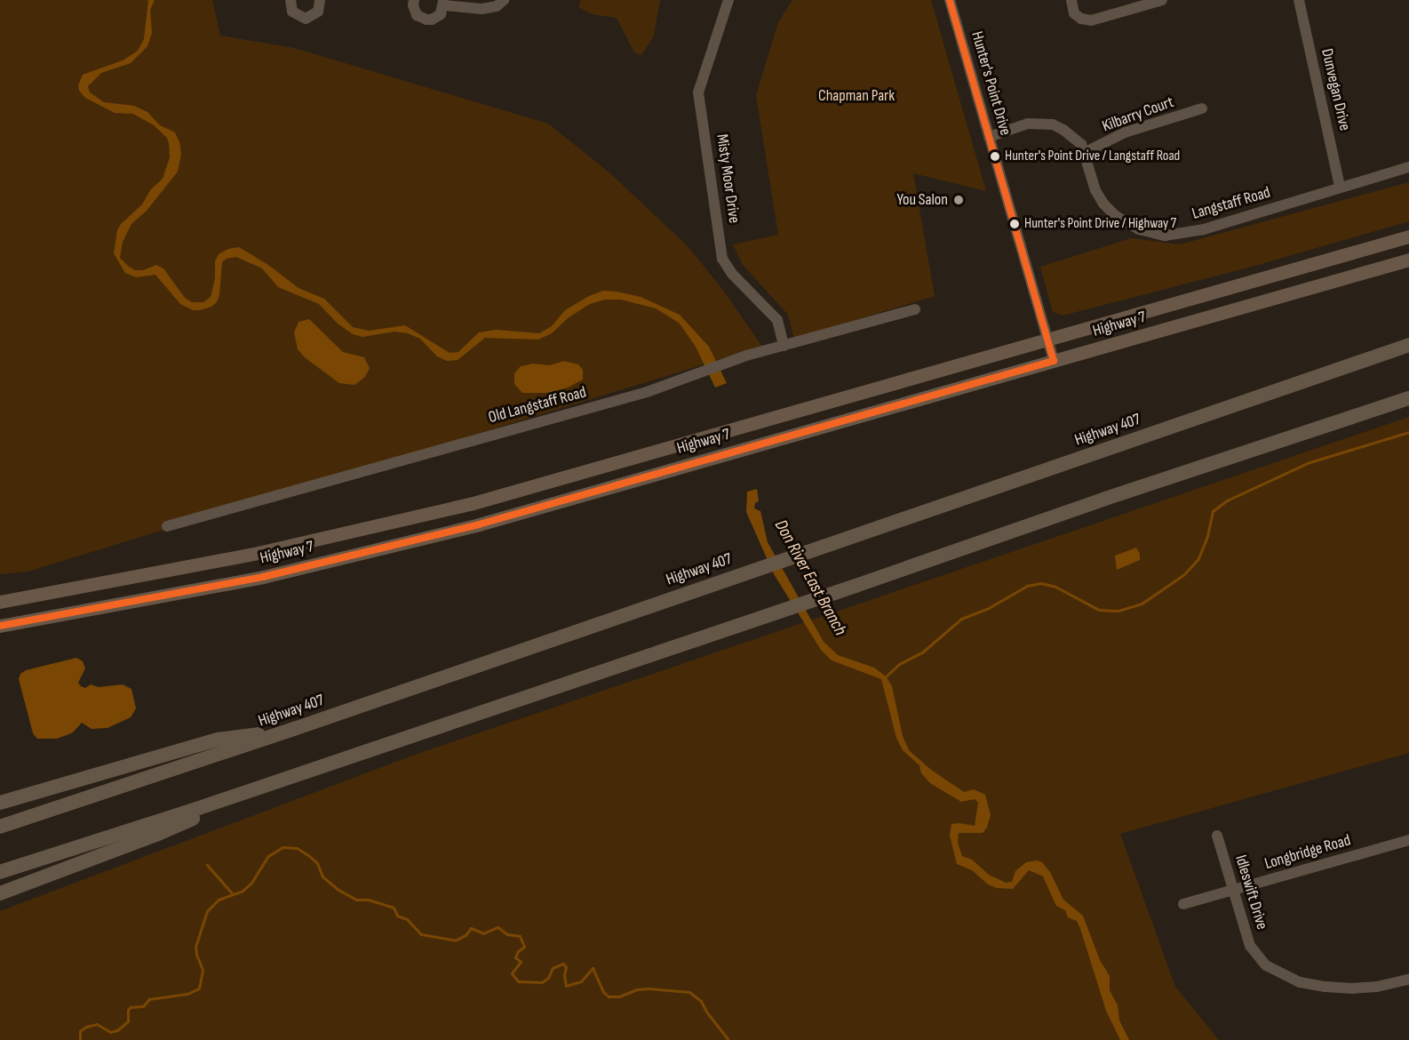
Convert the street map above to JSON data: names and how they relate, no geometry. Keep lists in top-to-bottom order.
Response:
{
  "streets": {
    "highway": ["Highway 407"],
    "main road": ["Highway 7"],
    "street": [
      "Hunter's Point Drive",
      "Dunvegan Drive",
      "Kilbarry Court",
      "Misty Moor Drive",
      "Langstaff Road",
      "Old Langstaff Road",
      "Longbridge Road",
      "Idleswift Drive"
    ]
  },
  "crossings": [
    ["Hunter's Point Drive", "Highway 7"],
    ["Dunvegan Drive", "Langstaff Road"],
    ["Kilbarry Court", "Langstaff Road"],
    ["Misty Moor Drive", "Old Langstaff Road"],
    ["Longbridge Road", "Idleswift Drive"]
  ],
  "water": ["Don River East Branch"],
  "parks": ["Chapman Park"],
  "places": ["Hunter's Point Drive / Langstaff Road", "You Salon", "Hunter's Point Drive / Highway 7"]
}
